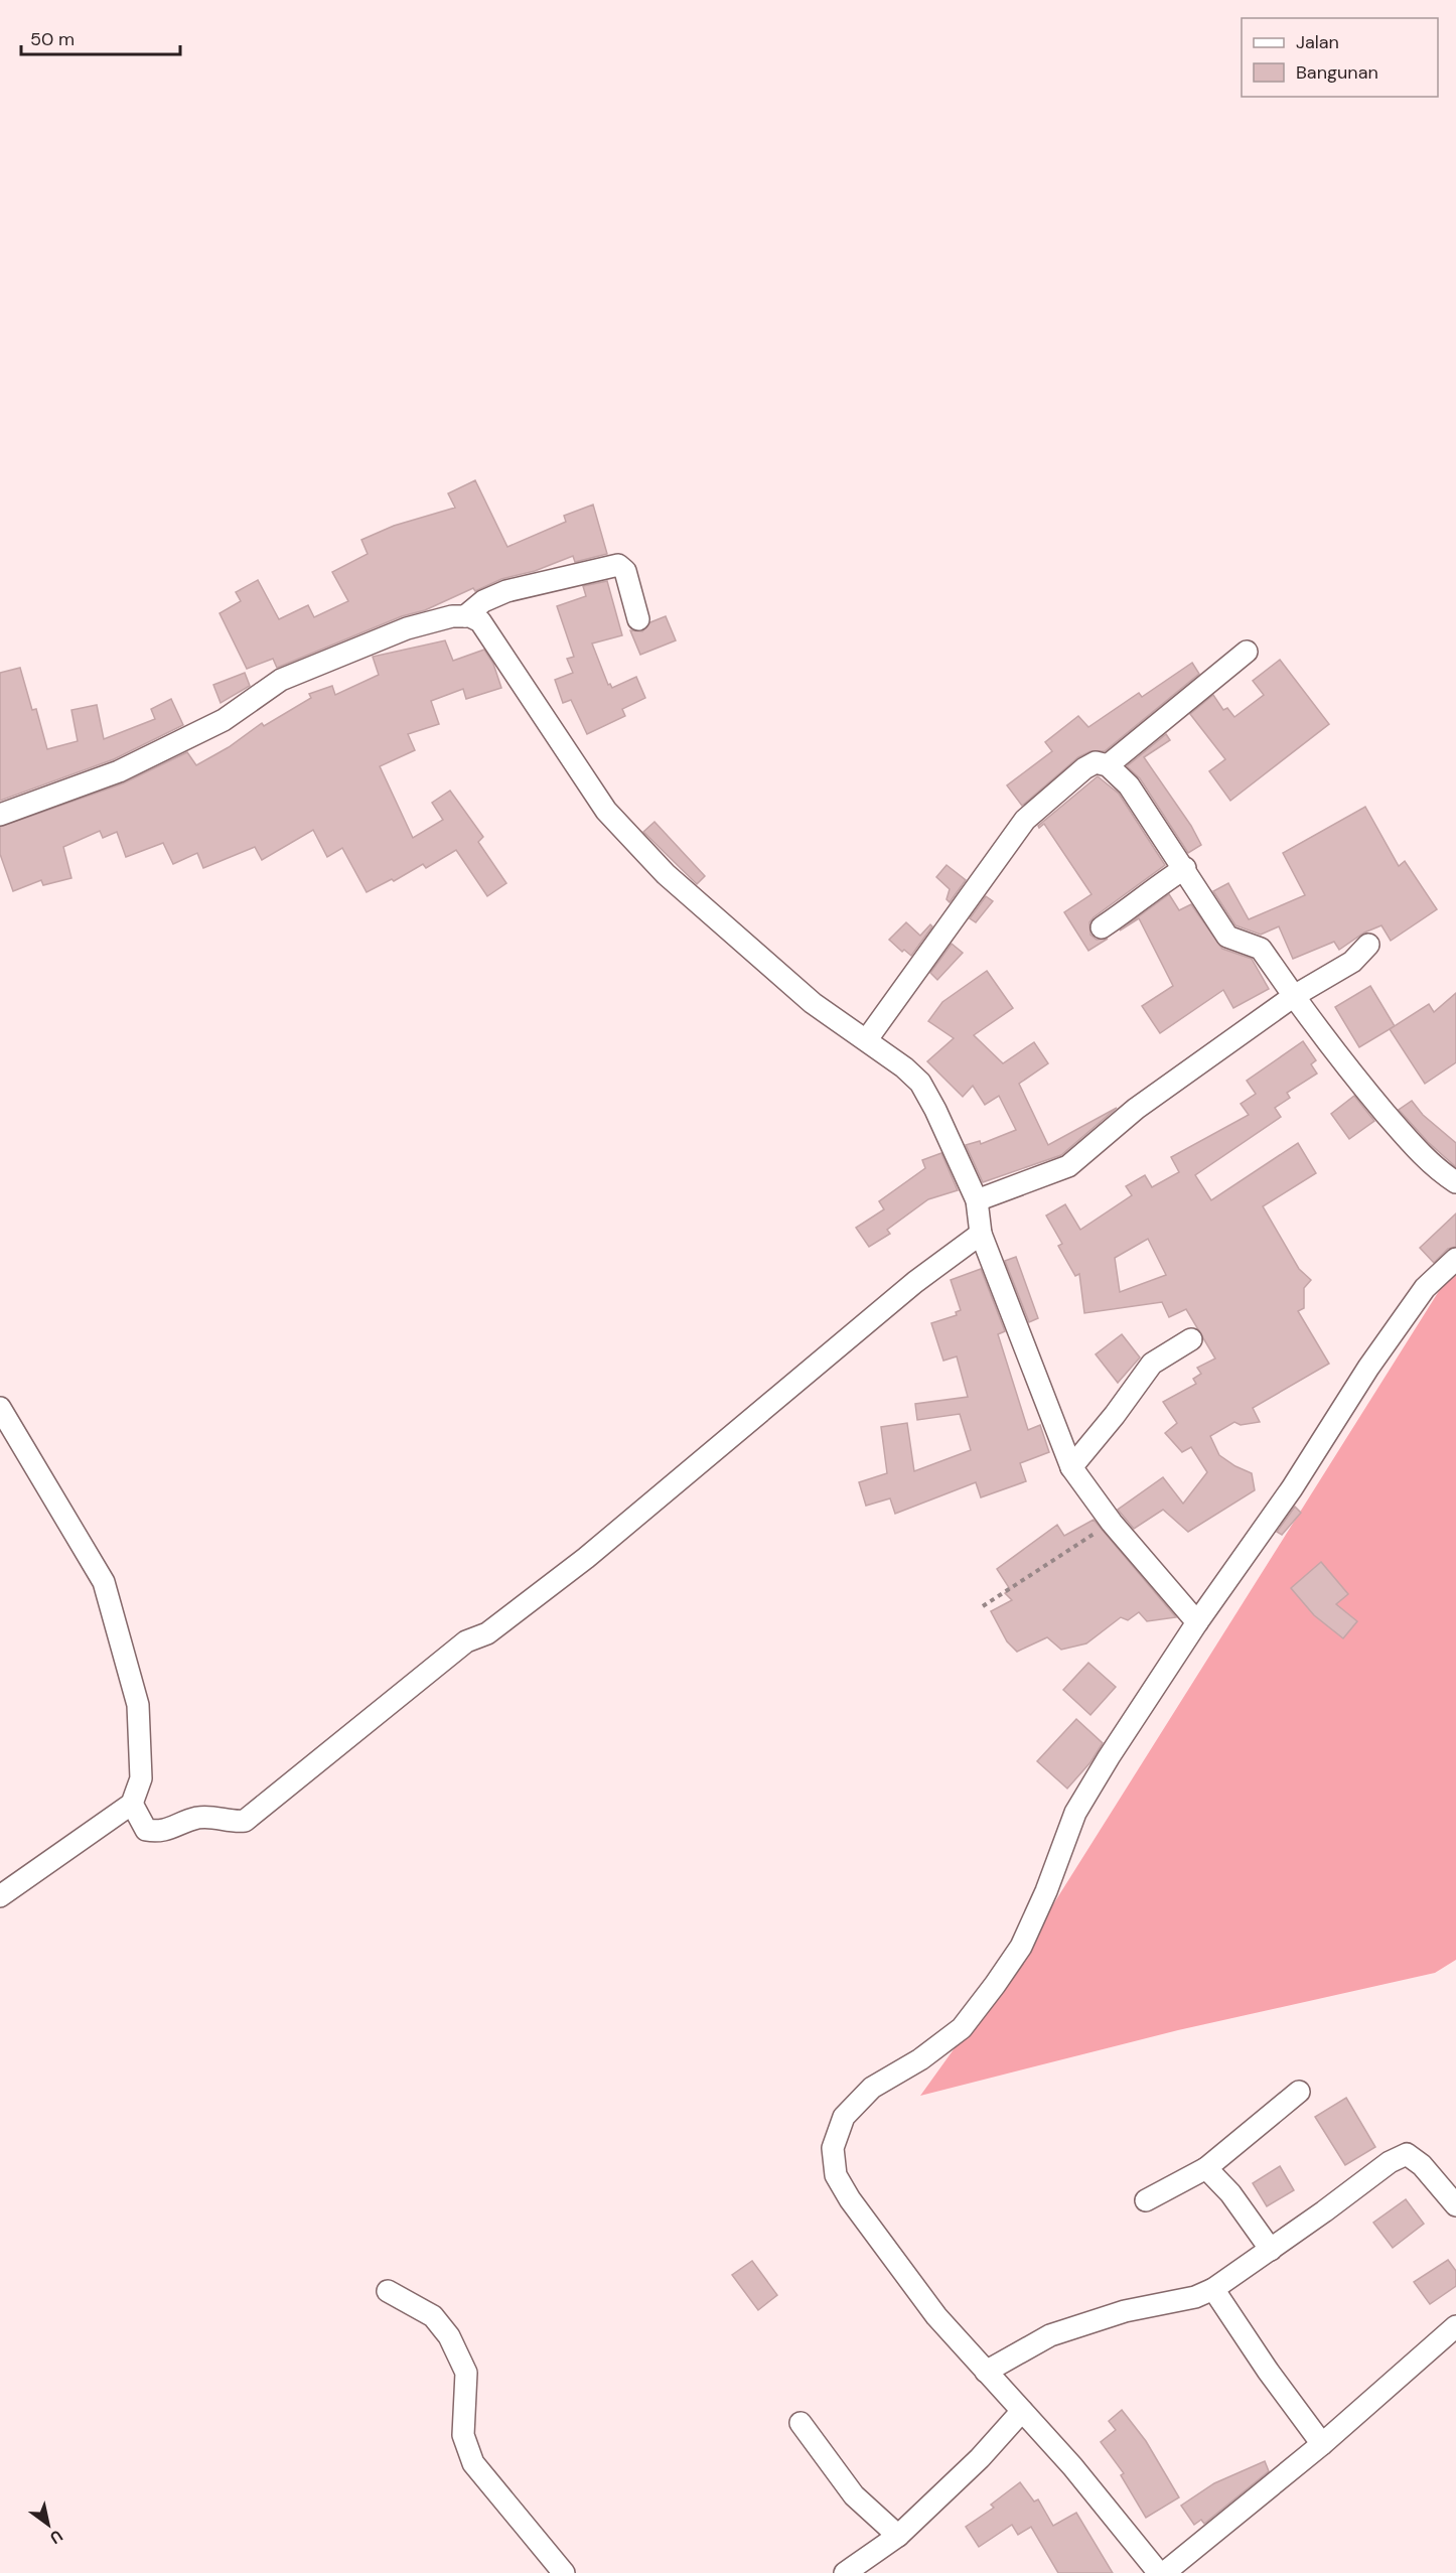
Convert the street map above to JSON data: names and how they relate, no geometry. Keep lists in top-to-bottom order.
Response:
{
  "legend": ["Jalan", "Bangunan"],
  "scale_bar": "50 m",
  "north": "bottom right"
}
